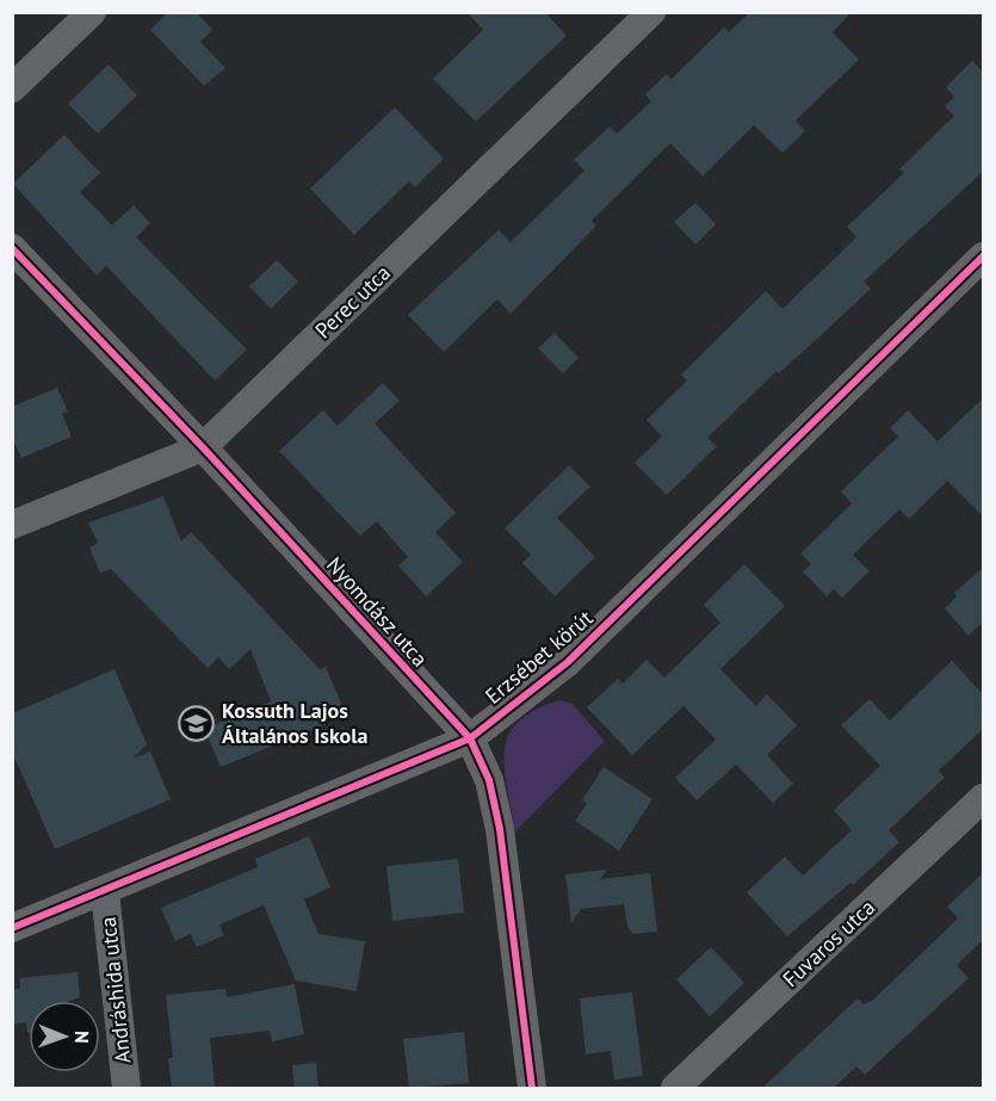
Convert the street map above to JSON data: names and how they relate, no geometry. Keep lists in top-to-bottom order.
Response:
{
  "streets": {
    "street": [
      "Perec utca",
      "Nyomdász utca",
      "Erzsébet körút",
      "Fuvaros utca",
      "Andráshida utca"
    ]
  },
  "crossings": [
    ["Perec utca", "Nyomdász utca"],
    ["Nyomdász utca", "Erzsébet körút"],
    ["Erzsébet körút", "Andráshida utca"]
  ],
  "places": {
    "school or university": ["Kossuth Lajos Általános Iskola"]
  },
  "north": "right"
}
